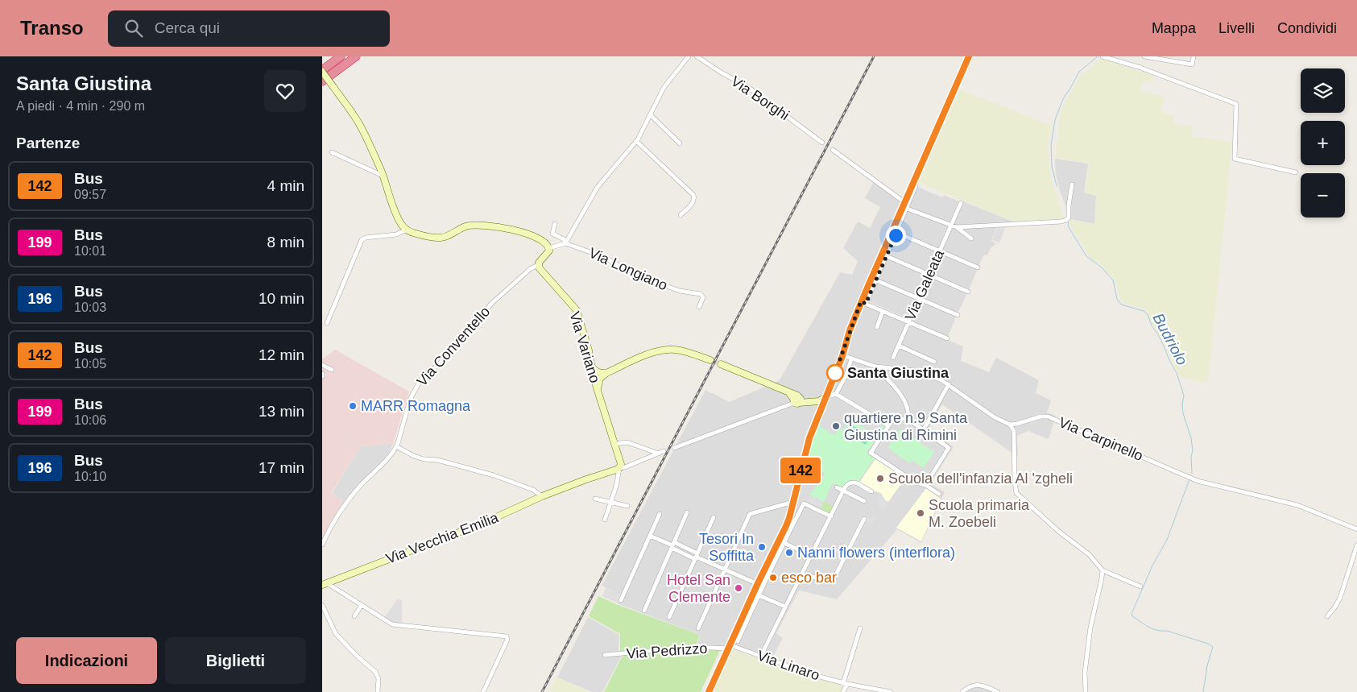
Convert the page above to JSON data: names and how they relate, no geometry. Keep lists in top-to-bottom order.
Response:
{
  "streets": {
    "street": [
      "Via Borghi",
      "Via Longiano",
      "Via Galeata",
      "Via Conventello",
      "Via Variano",
      "Via Carpinello",
      "Via Vecchia Emilia",
      "Via Pedrizzo",
      "Via Linaro"
    ]
  },
  "crossings": [
    ["Via Conventello", "Via Variano"],
    ["Via Variano", "Via Vecchia Emilia"],
    ["Via Pedrizzo", "Via Linaro"]
  ],
  "water": ["Budriolo"],
  "places": [
    "Santa Giustina",
    "MARR Romagna",
    "quartiere n.9 Santa Giustina di Rimini",
    "Scuola dell'infanzia Al 'zgheli",
    "Scuola primaria M. Zoebeli",
    "Tesori In Soffitta",
    "Nanni flowers (interflora)",
    "esco bar",
    "Hotel San Clemente"
  ],
  "lines": ["bus line 142"],
  "page": {
    "header": "Transo",
    "search": "Cerca qui",
    "nav": ["Mappa", "Livelli", "Condividi"],
    "heading": [
      ["Santa Giustina", "A piedi · 4 min · 290 m"],
      "Partenze"
    ],
    "on_map": "142",
    "map_buttons": ["+", "−"],
    "list": [
      {
        "mark": "142",
        "name": "Bus",
        "note": "09:57",
        "value": "4 min"
      },
      {
        "mark": "199",
        "name": "Bus",
        "note": "10:01",
        "value": "8 min"
      },
      {
        "mark": "196",
        "name": "Bus",
        "note": "10:03",
        "value": "10 min"
      },
      {
        "mark": "142",
        "name": "Bus",
        "note": "10:05",
        "value": "12 min"
      },
      {
        "mark": "199",
        "name": "Bus",
        "note": "10:06",
        "value": "13 min"
      },
      {
        "mark": "196",
        "name": "Bus",
        "note": "10:10",
        "value": "17 min"
      }
    ],
    "buttons": ["Indicazioni", "Biglietti"]
  }
}
